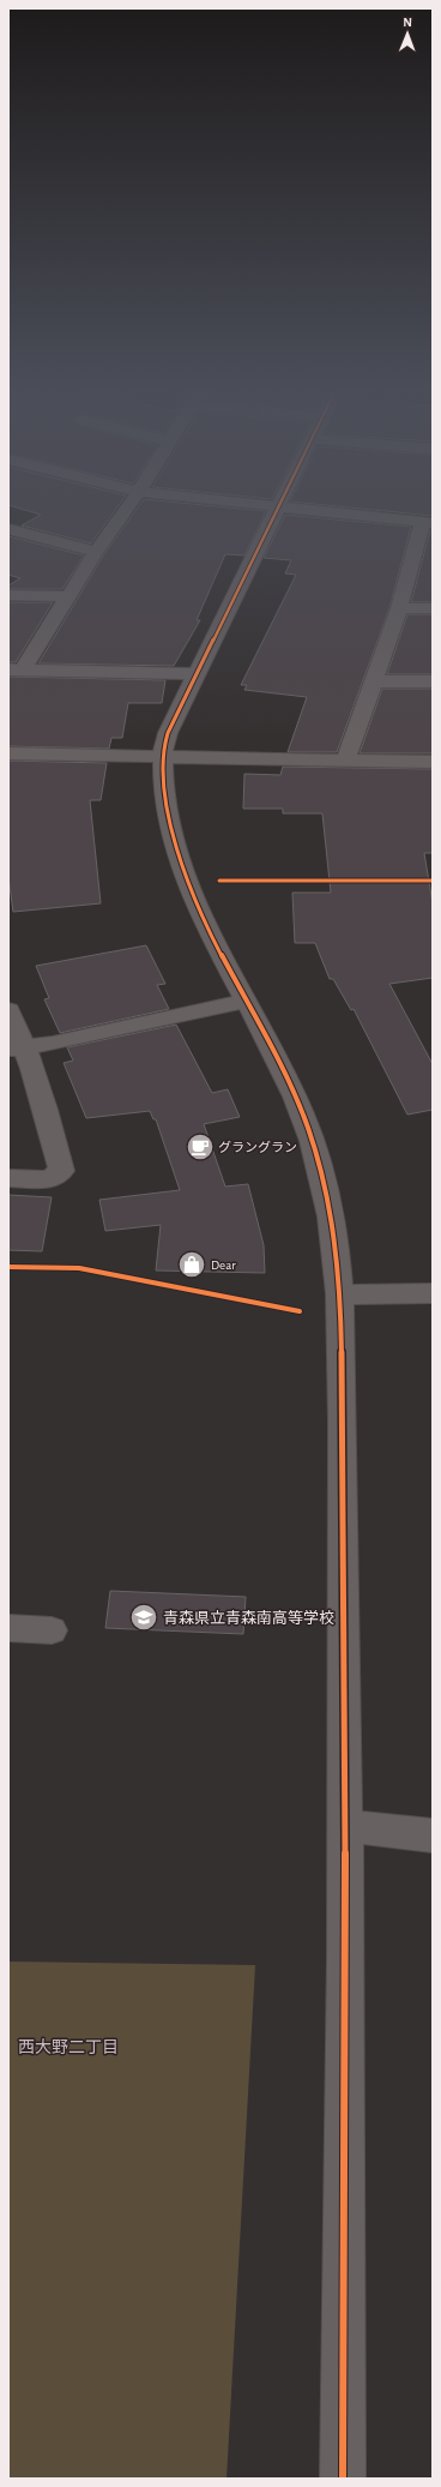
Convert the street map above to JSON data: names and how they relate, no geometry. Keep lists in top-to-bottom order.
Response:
{
  "districts": ["西大野二丁目"],
  "places": {
    "cafe": ["グラングラン"],
    "shop": ["Dear"],
    "school or university": ["青森県立青森南高等学校"]
  },
  "north": "top"
}
